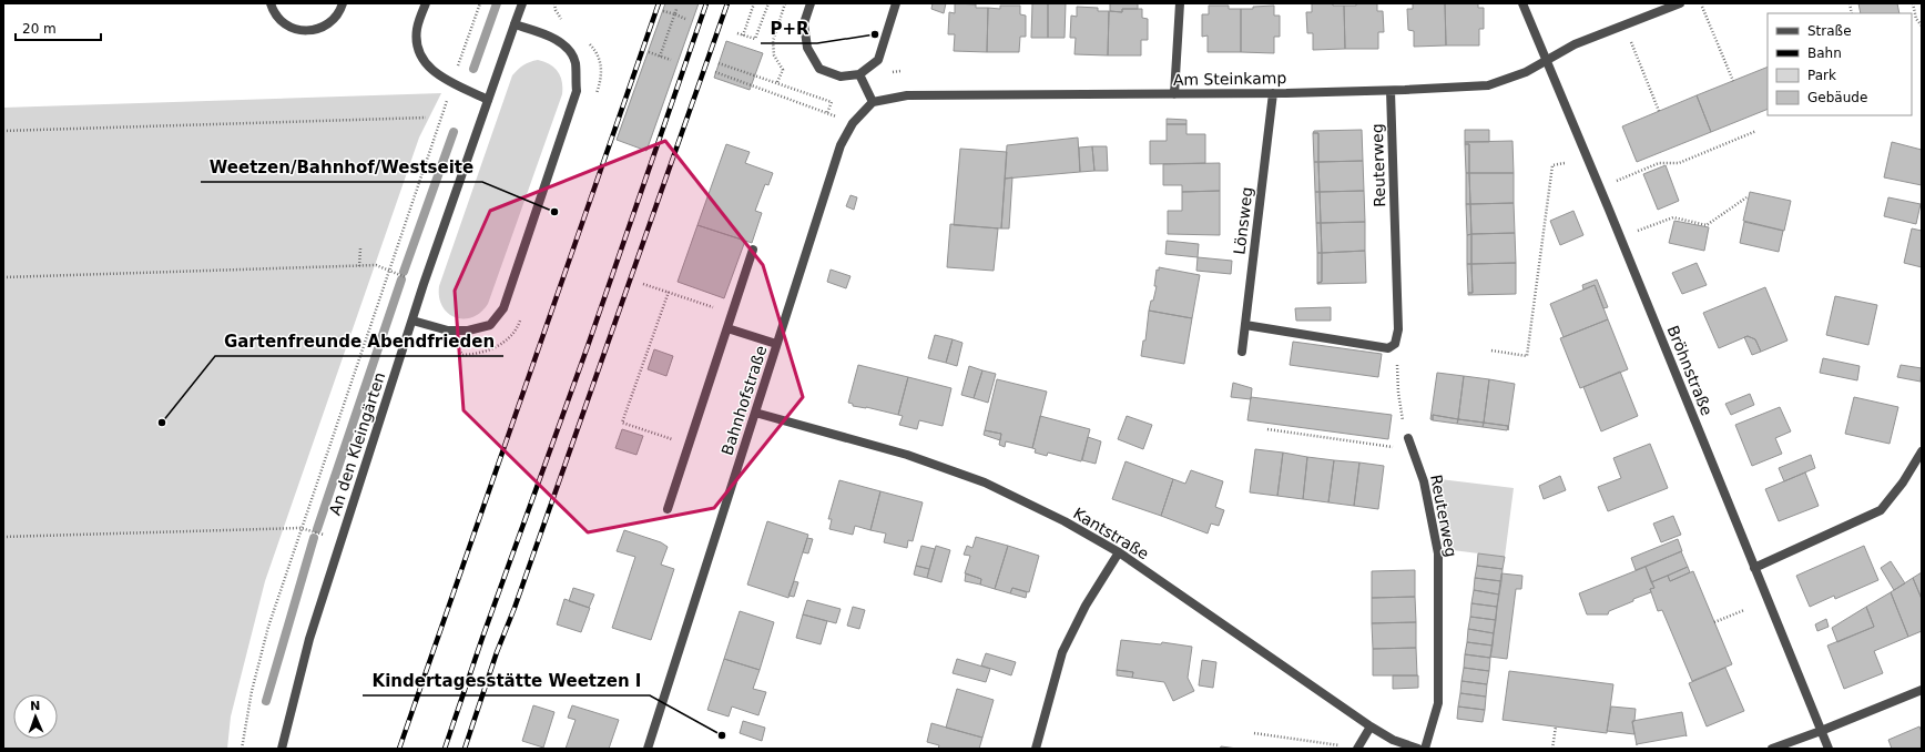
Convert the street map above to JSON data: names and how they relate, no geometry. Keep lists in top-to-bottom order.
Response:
{
  "streets": {
    "street": [
      "Am Steinkamp",
      "Reuterweg",
      "Lönsweg",
      "Bröhnstraße",
      "Bahnhofstraße",
      "An den Kleingärten",
      "Kantstraße"
    ]
  },
  "crossings": [
    ["Am Steinkamp", "Reuterweg"],
    ["Am Steinkamp", "Lönsweg"],
    ["Am Steinkamp", "Bröhnstraße"],
    ["Am Steinkamp", "Bahnhofstraße"],
    ["Bahnhofstraße", "Kantstraße"]
  ],
  "places": [
    "P+R",
    "Weetzen/Bahnhof/Westseite",
    "Gartenfreunde Abendfrieden",
    "Kindertagesstätte Weetzen I"
  ],
  "legend": [
    "Straße",
    "Bahn",
    "Park",
    "Gebäude"
  ],
  "scale_bar": "20 m",
  "north": "top"
}
